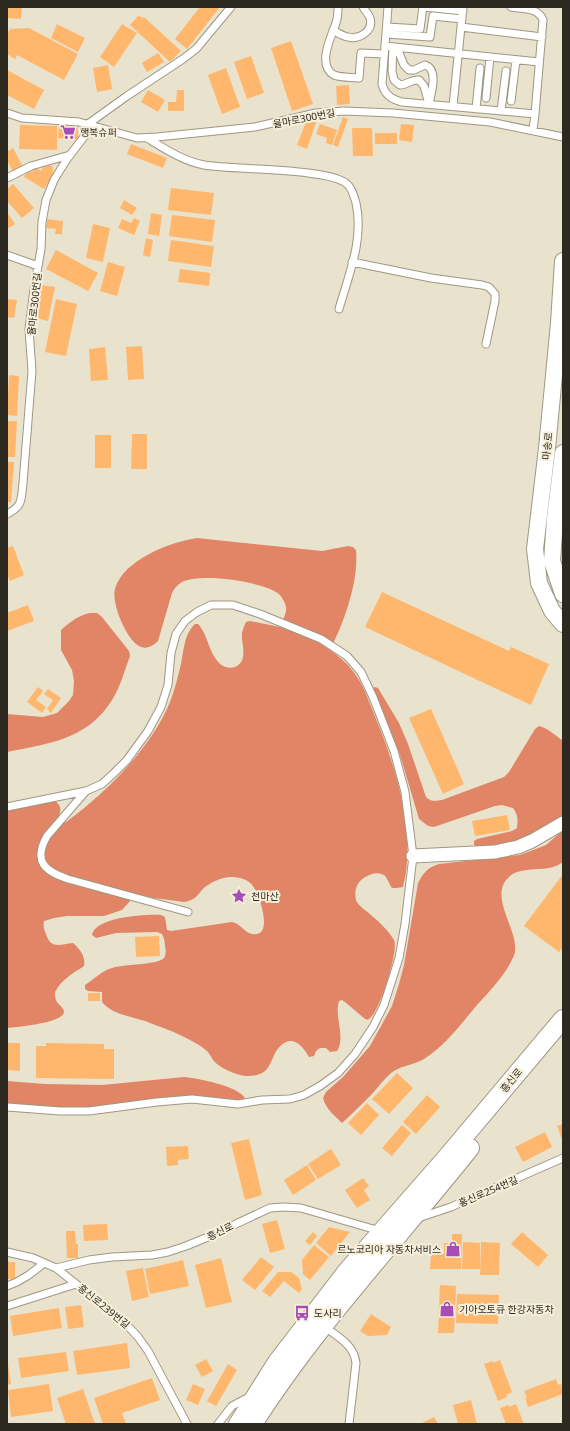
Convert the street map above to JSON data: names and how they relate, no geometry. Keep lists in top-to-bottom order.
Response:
{
  "streets": {
    "main road": ["흥신로"],
    "street": ["마송로"],
    "lane": ["율마로300번길", "흥신로254번길", "흥신로239번길"]
  },
  "crossings": [
    ["흥신로", "흥신로254번길"],
    ["흥신로", "흥신로239번길"]
  ],
  "places": {
    "supermarket": ["행복슈퍼"],
    "place": ["천마산"],
    "shop": ["르노코리아 자동차서비스", "기아오토큐 한강자동차"],
    "bus stop": ["도사리"]
  }
}
